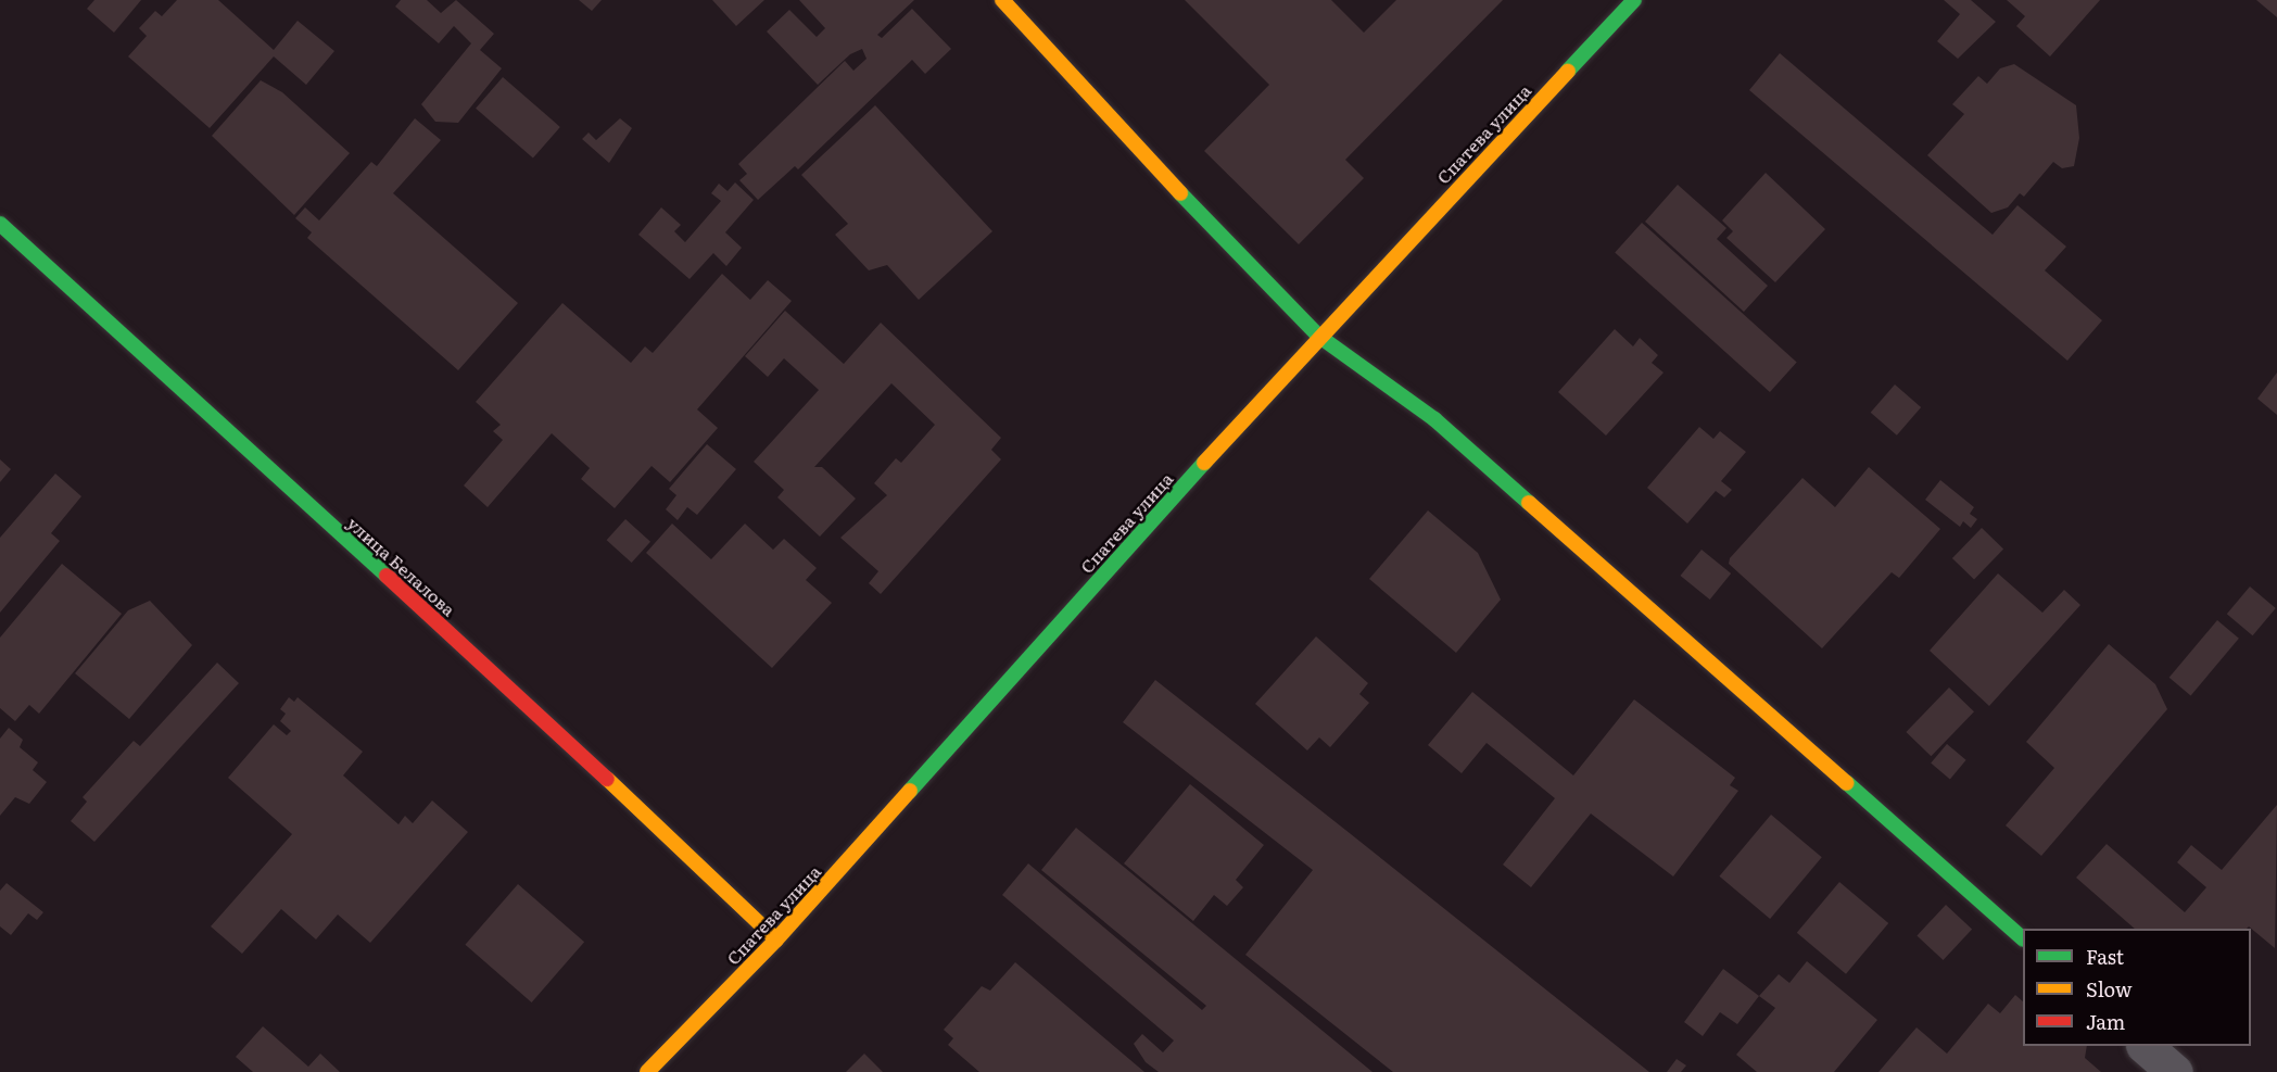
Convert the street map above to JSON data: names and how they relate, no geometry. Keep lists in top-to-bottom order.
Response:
{
  "streets": {
    "street": ["Спатева улица", "улица Белалова"]
  },
  "crossings": [
    ["Спатева улица", "улица Белалова"]
  ],
  "legend": ["Fast", "Slow", "Jam"]
}
